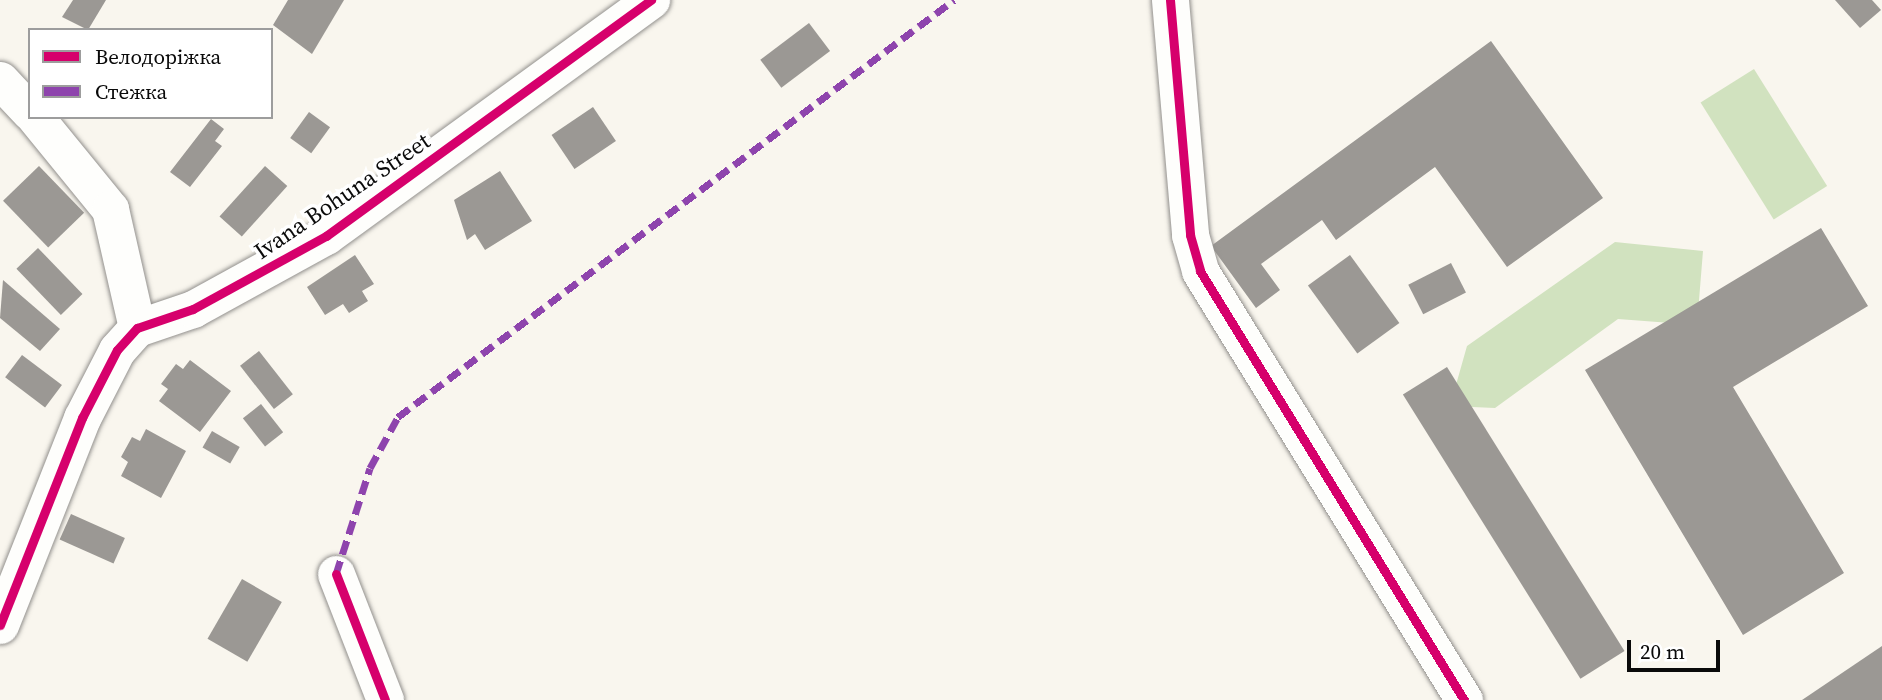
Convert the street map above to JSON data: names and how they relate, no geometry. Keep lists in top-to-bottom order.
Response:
{
  "streets": {
    "street": ["Ivana Bohuna Street"]
  },
  "legend": ["Велодоріжка", "Стежка"],
  "scale_bar": "20 m"
}
